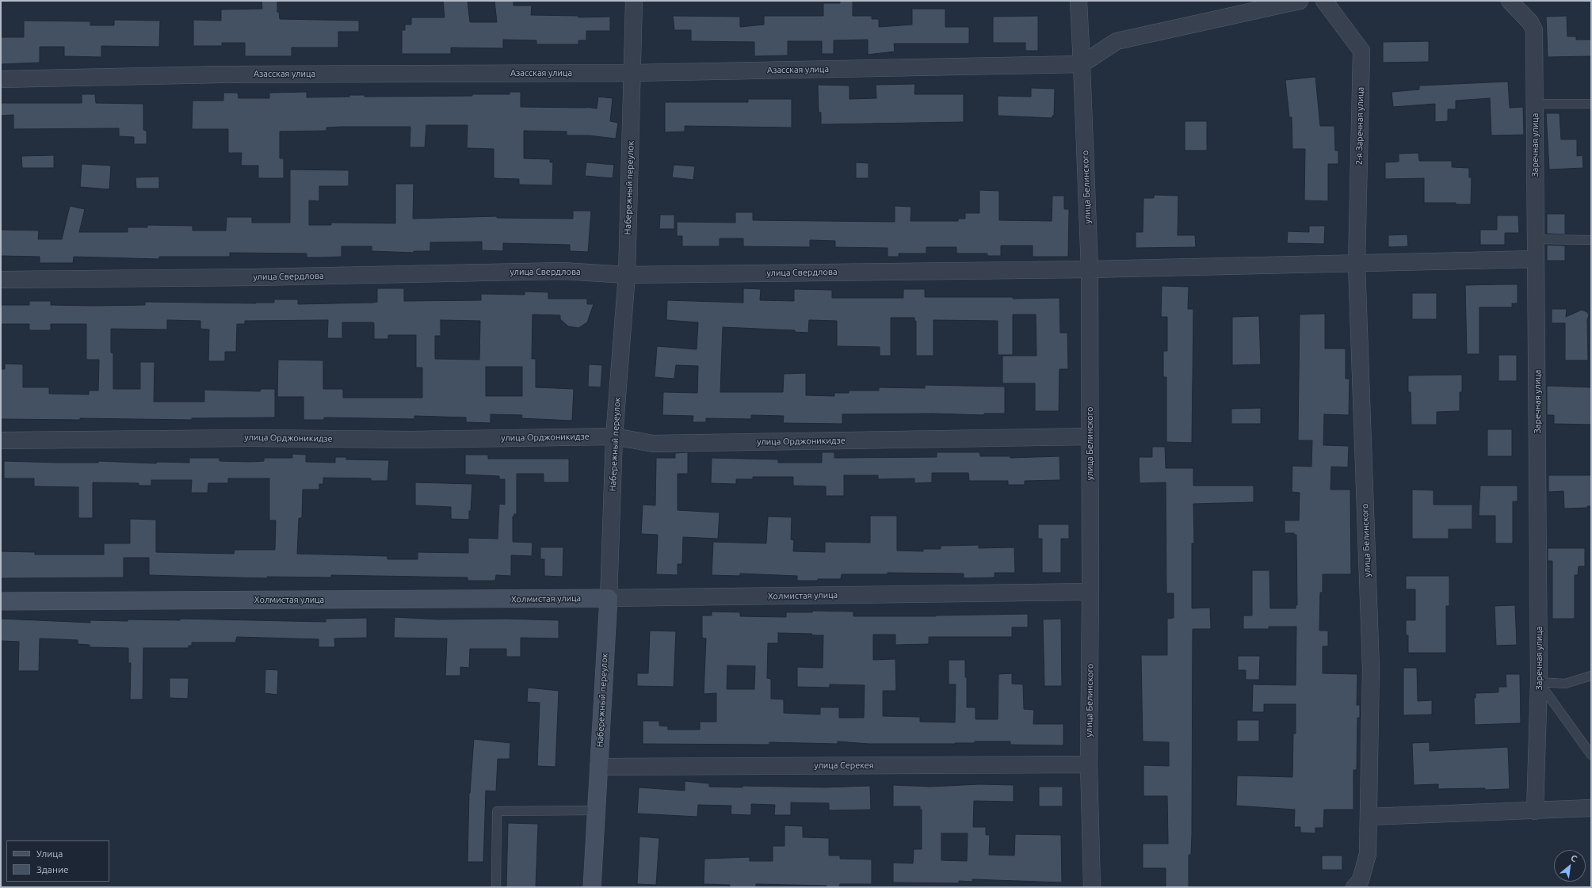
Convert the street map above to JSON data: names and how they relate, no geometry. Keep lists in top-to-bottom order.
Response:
{
  "streets": {
    "street": [
      "Азасская улица",
      "2-я Заречная улица",
      "Заречная улица",
      "улица Белинского",
      "Набережный переулок",
      "улица Свердлова",
      "улица Орджоникидзе",
      "Холмистая улица",
      "улица Серекея"
    ]
  },
  "crossings": [
    ["Азасская улица", "улица Белинского"],
    ["Азасская улица", "Набережный переулок"],
    ["2-я Заречная улица", "улица Белинского"],
    ["2-я Заречная улица", "улица Свердлова"],
    ["Заречная улица", "улица Свердлова"],
    ["улица Белинского", "улица Свердлова"],
    ["улица Белинского", "улица Орджоникидзе"],
    ["улица Белинского", "Холмистая улица"],
    ["улица Белинского", "улица Серекея"],
    ["Набережный переулок", "улица Свердлова"],
    ["Набережный переулок", "улица Орджоникидзе"],
    ["Набережный переулок", "Холмистая улица"],
    ["Набережный переулок", "улица Серекея"]
  ],
  "legend": ["Улица", "Здание"],
  "north": "top right"
}
